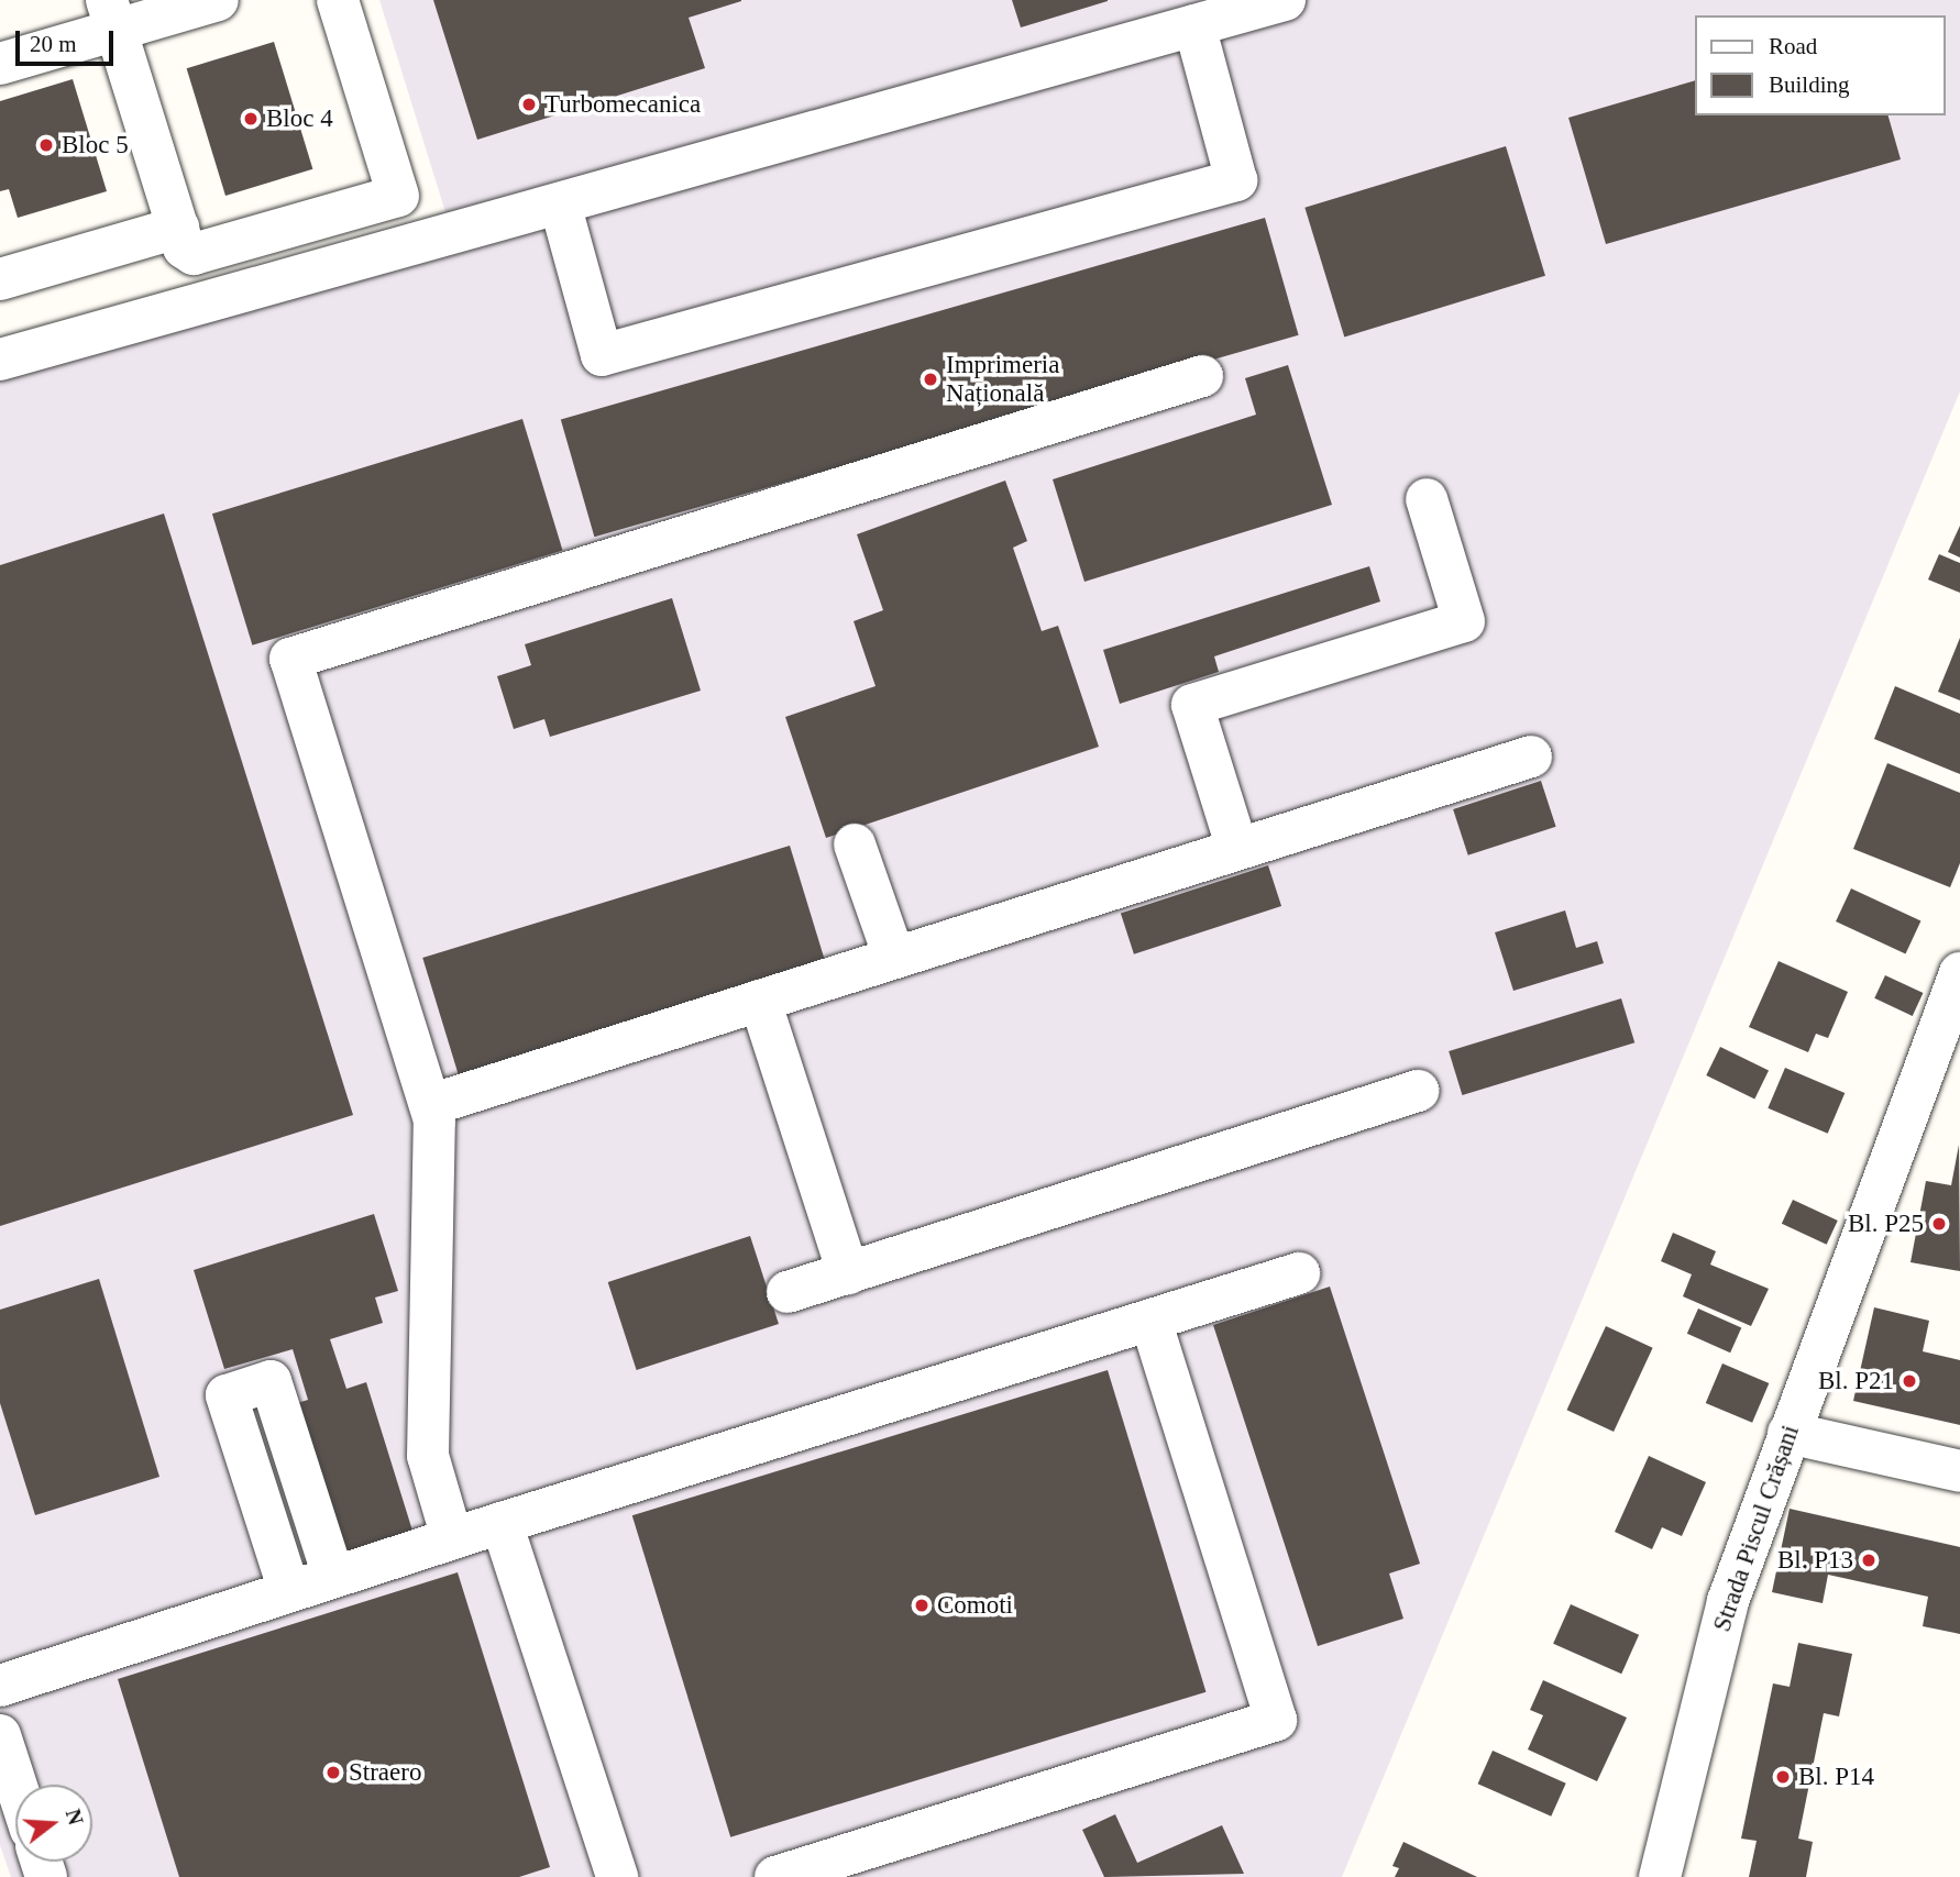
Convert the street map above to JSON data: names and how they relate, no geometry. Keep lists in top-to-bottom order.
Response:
{
  "streets": {
    "street": ["Strada Piscul Crășani"]
  },
  "places": [
    "Turbomecanica",
    "Bloc 4",
    "Bloc 5",
    "Imprimeria Națională",
    "Bl. P25",
    "Bl. P21",
    "Bl. P13",
    "Comoti",
    "Straero",
    "Bl. P14"
  ],
  "legend": ["Road", "Building"],
  "scale_bar": "20 m",
  "north": "right"
}
